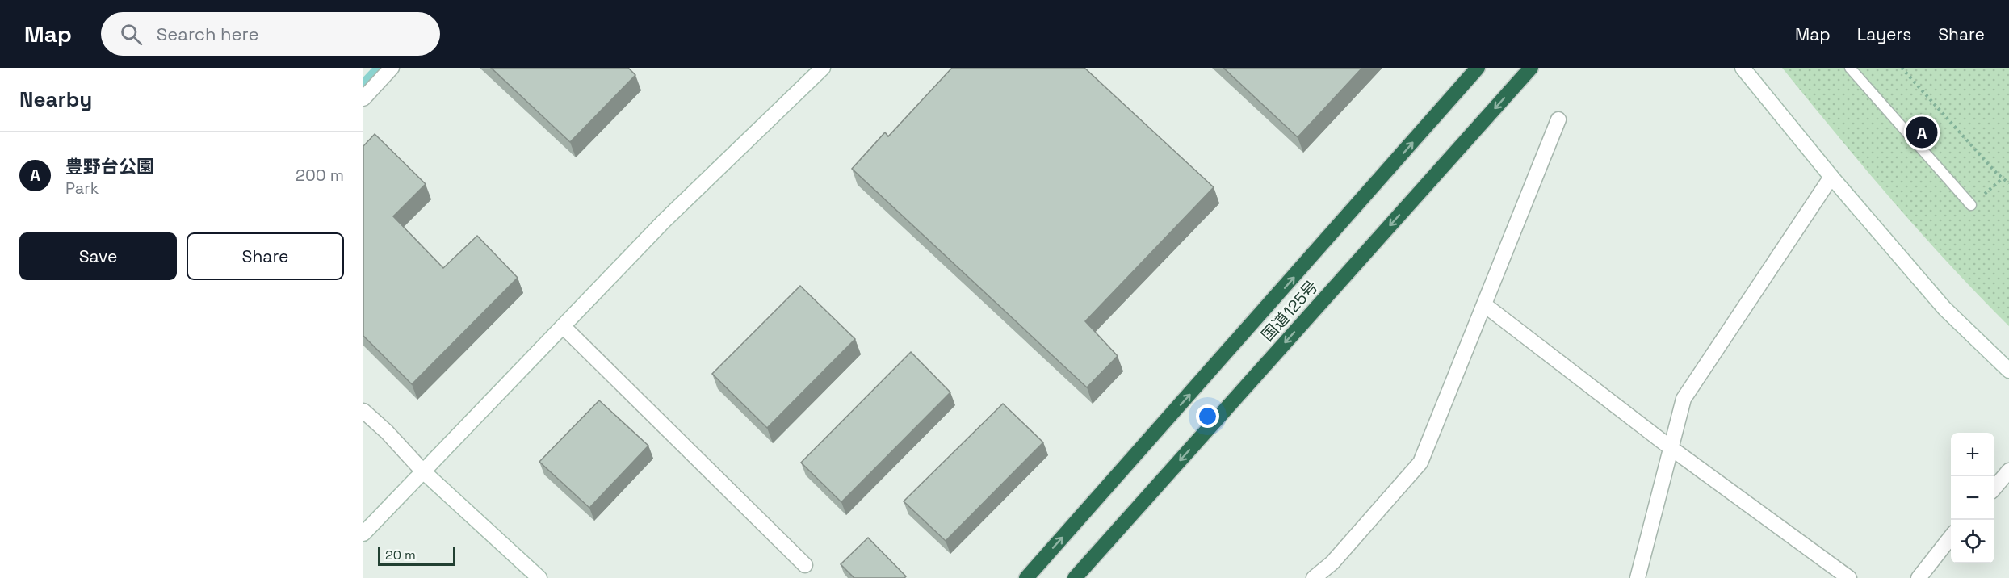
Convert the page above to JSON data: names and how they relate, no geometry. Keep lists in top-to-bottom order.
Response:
{
  "streets": {
    "highway": ["国道125号"]
  },
  "scale_bar": "20 m",
  "page": {
    "header": "Map",
    "search": "Search here",
    "nav": ["Map", "Layers", "Share"],
    "heading": "Nearby",
    "pins": "A",
    "list": [
      {
        "mark": "A",
        "name": "豊野台公園",
        "note": "Park",
        "value": "200 m"
      }
    ],
    "buttons": ["Save", "Share"],
    "map_buttons": ["+", "−"],
    "scale": "20 m"
  }
}
